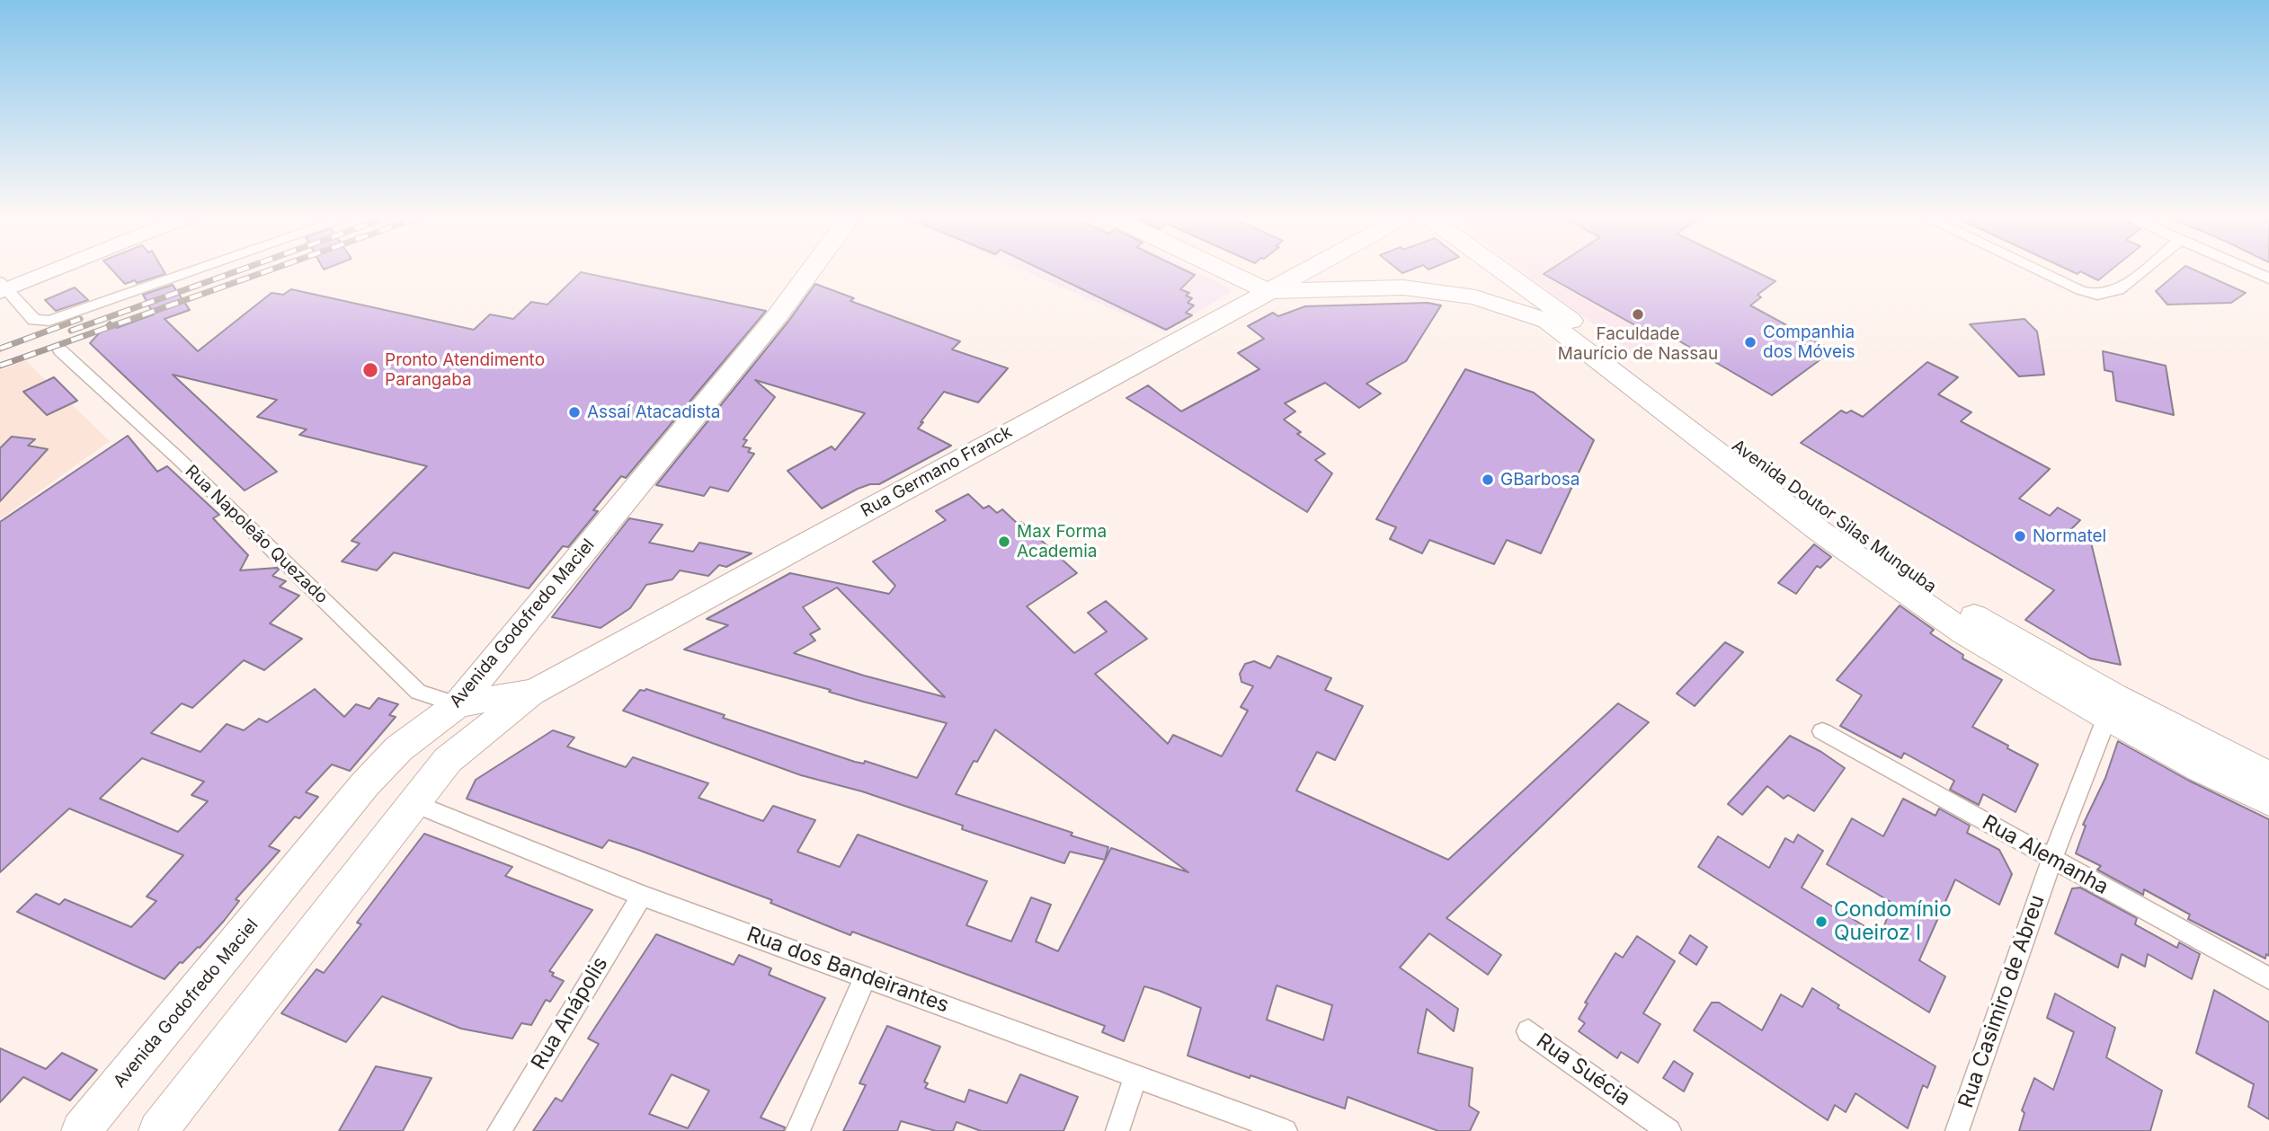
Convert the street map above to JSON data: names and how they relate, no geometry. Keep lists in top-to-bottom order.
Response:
{
  "streets": {
    "main road": ["Rua Germano Franck", "Avenida Doutor Silas Munguba", "Avenida Godofredo Maciel"],
    "street": [
      "Rua Napoleão Quezado",
      "Rua Alemanha",
      "Rua dos Bandeirantes",
      "Rua Casimiro de Abreu",
      "Rua Anápolis",
      "Rua Suécia"
    ]
  },
  "crossings": [
    ["Rua Germano Franck", "Avenida Doutor Silas Munguba"],
    ["Rua Germano Franck", "Rua Napoleão Quezado"],
    ["Rua Germano Franck", "Avenida Godofredo Maciel"],
    ["Avenida Doutor Silas Munguba", "Rua Casimiro de Abreu"],
    ["Rua Napoleão Quezado", "Avenida Godofredo Maciel"],
    ["Rua Alemanha", "Rua Casimiro de Abreu"],
    ["Rua dos Bandeirantes", "Rua Anápolis"]
  ],
  "places": [
    "Faculdade Maurício de Nassau",
    "Companhia dos Móveis",
    "Pronto Atendimento Parangaba",
    "Assaí Atacadista",
    "GBarbosa",
    "Normatel",
    "Max Forma Academia",
    "Condomínio Queiroz I"
  ]
}
